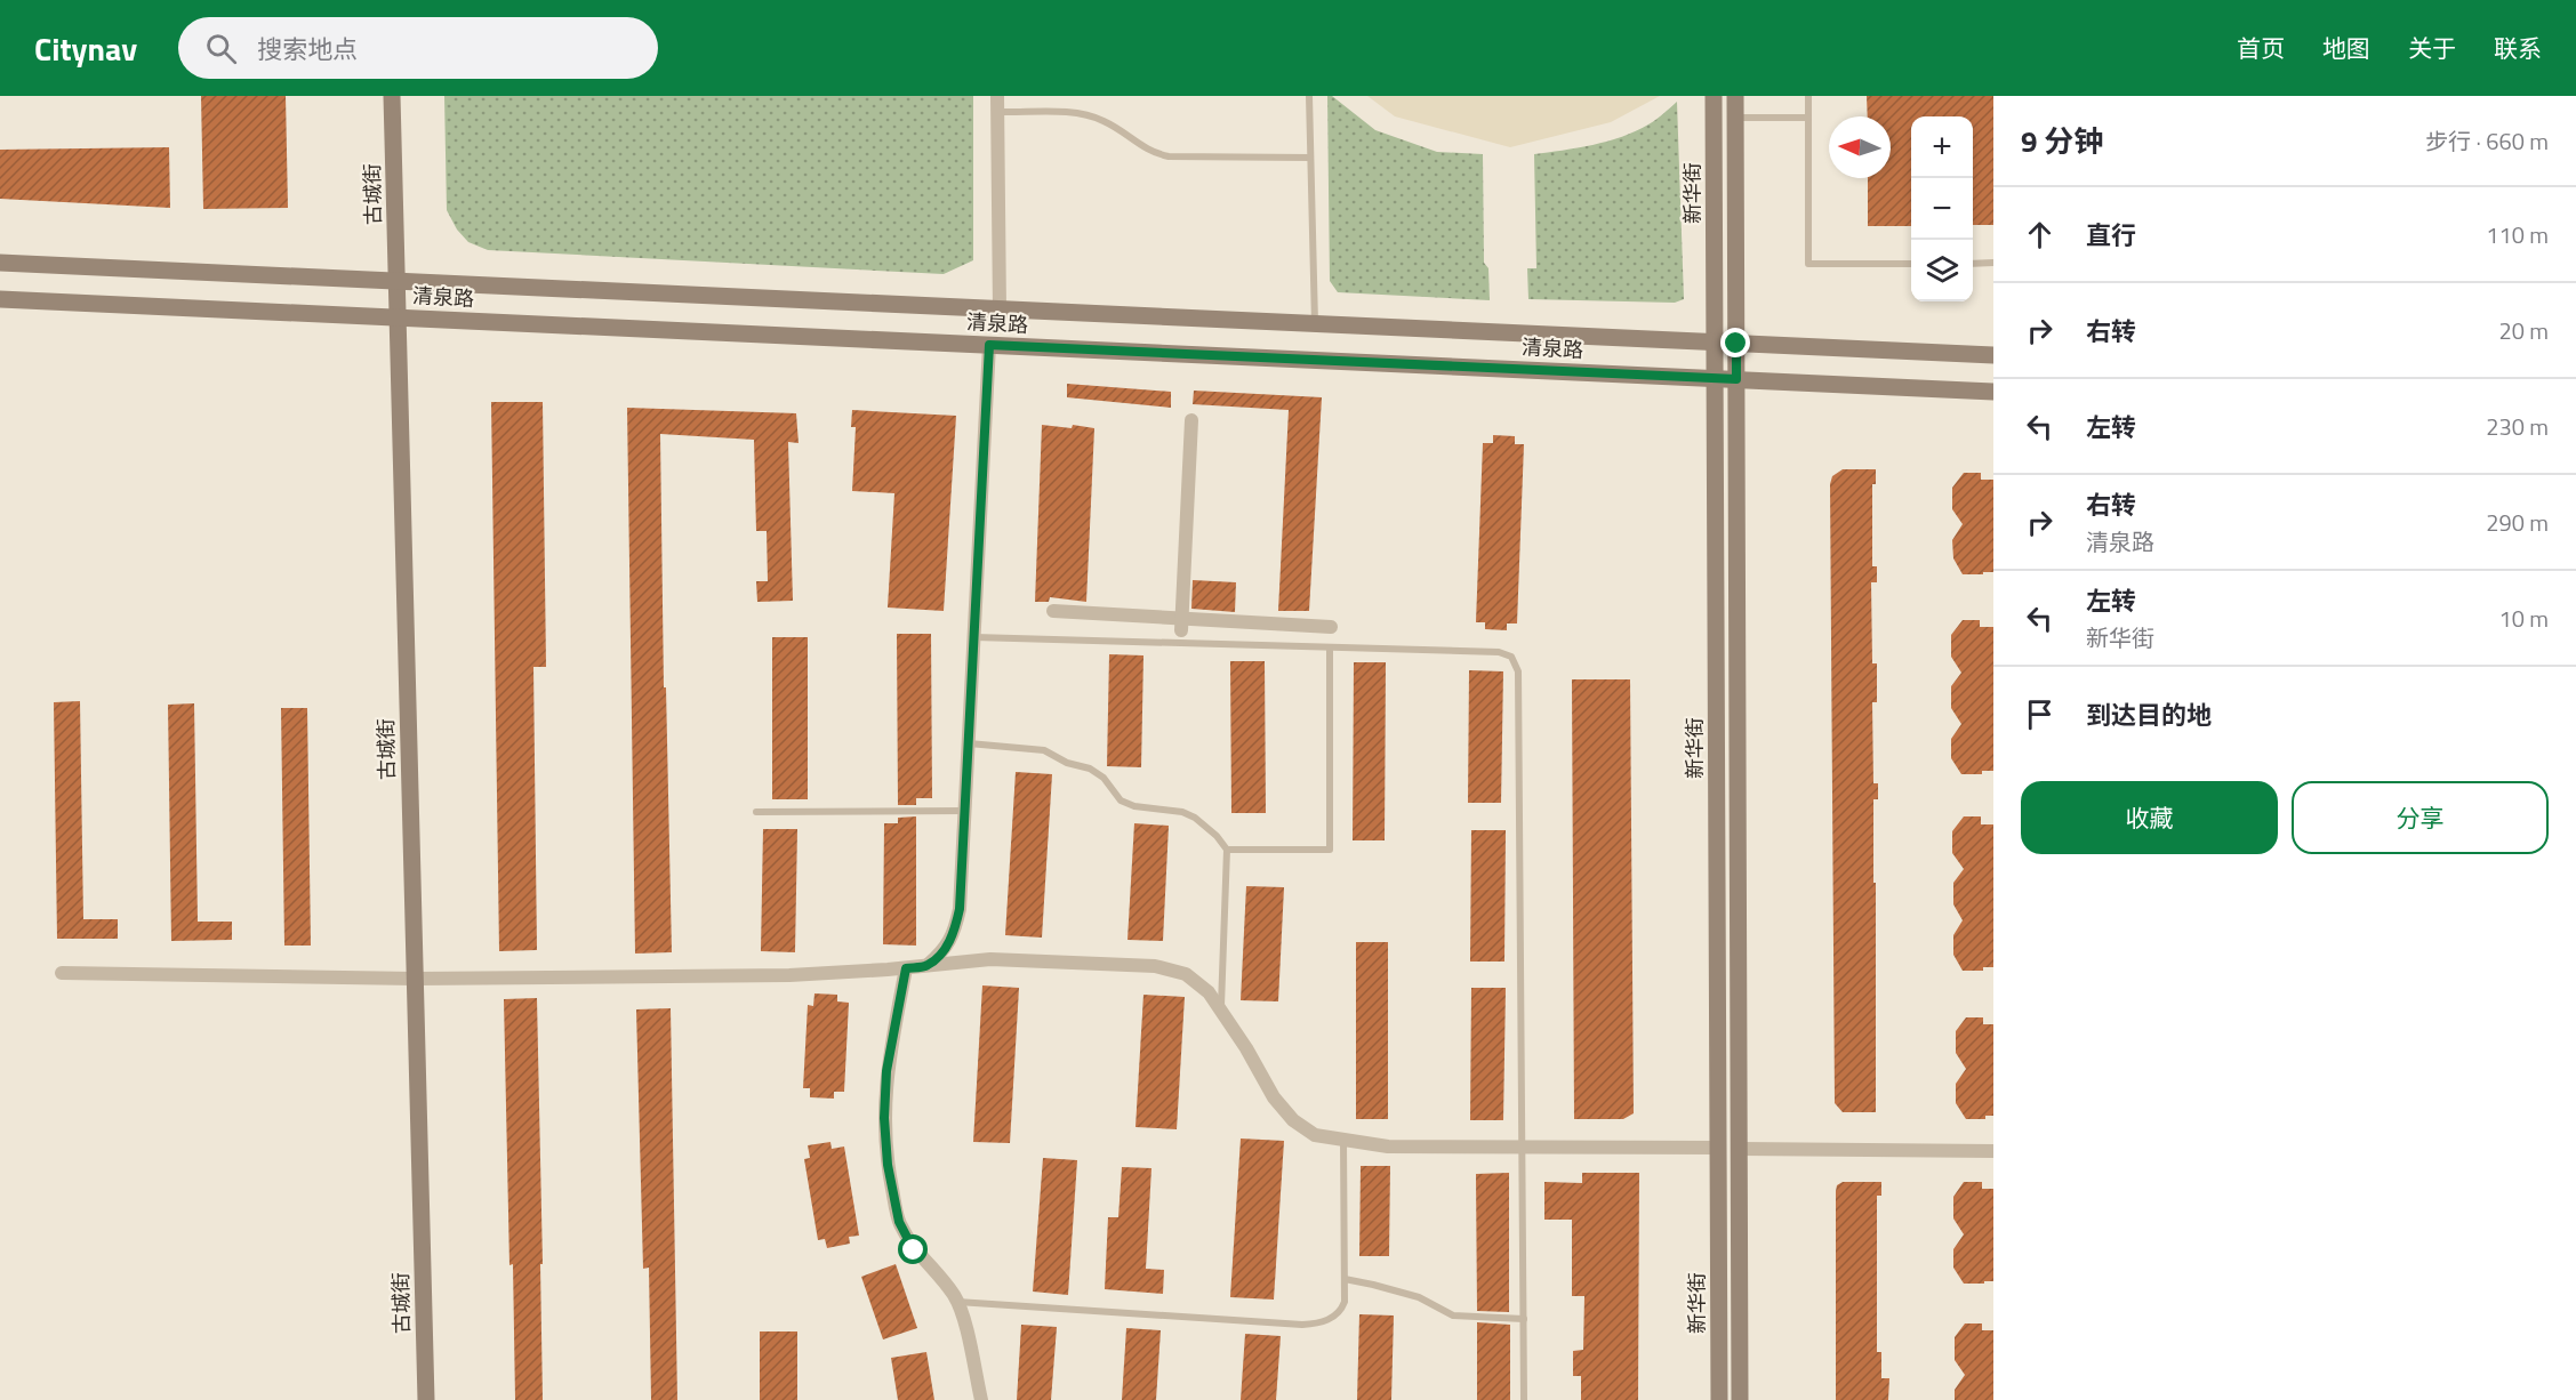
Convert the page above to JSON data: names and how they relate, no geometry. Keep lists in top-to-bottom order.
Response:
{
  "streets": {
    "street": ["新华街", "古城街", "清泉路"]
  },
  "crossings": [
    ["新华街", "清泉路"],
    ["古城街", "清泉路"]
  ],
  "north": "left",
  "page": {
    "header": "Citynav",
    "search": "搜索地点",
    "nav": [
      "首页",
      "地图",
      "关于",
      "联系"
    ],
    "heading": ["9 分钟", "步行 · 660 m"],
    "map_buttons": ["+", "−"],
    "list": [
      ["直行", "110 m"],
      ["右转", "20 m"],
      ["左转", "230 m"],
      ["右转", "清泉路", "290 m"],
      ["左转", "新华街", "10 m"],
      "到达目的地"
    ],
    "buttons": ["收藏", "分享"]
  }
}
